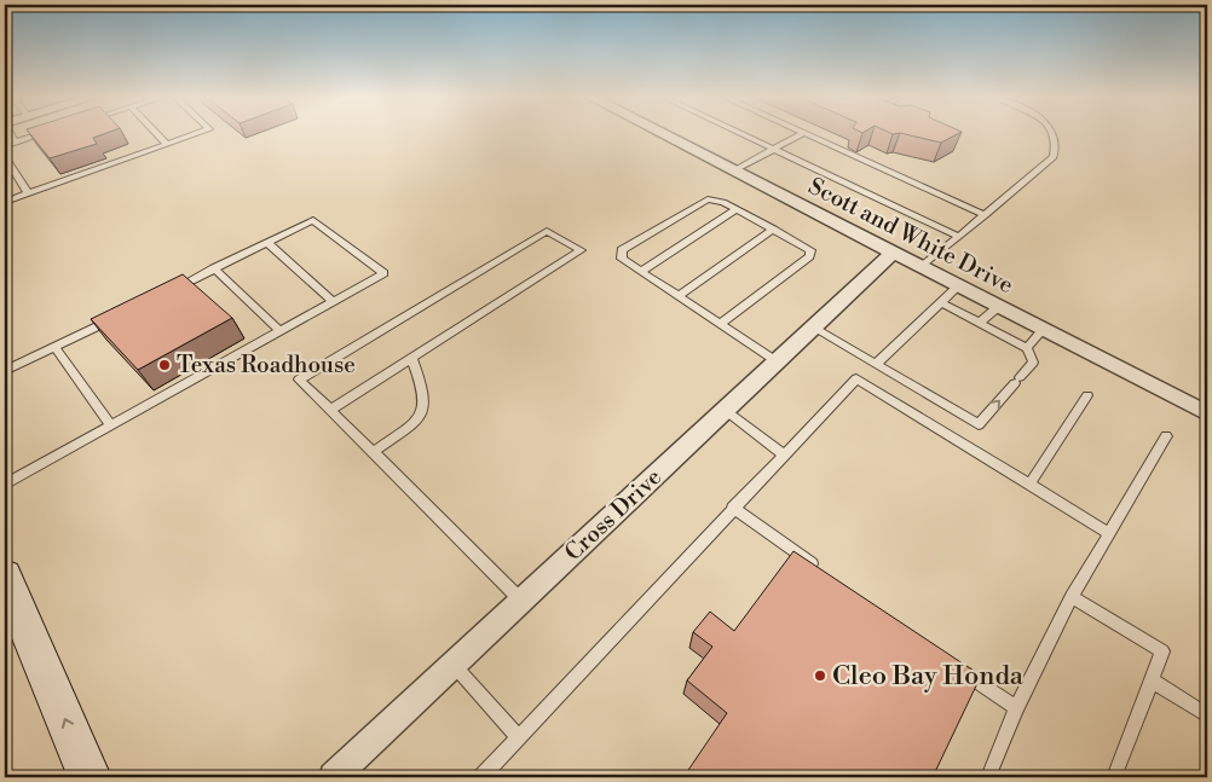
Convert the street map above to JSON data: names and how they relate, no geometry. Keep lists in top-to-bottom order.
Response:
{
  "streets": {
    "street": ["Scott and White Drive", "Cross Drive"]
  },
  "crossings": [
    ["Scott and White Drive", "Cross Drive"]
  ],
  "places": ["Texas Roadhouse", "Cleo Bay Honda"]
}
